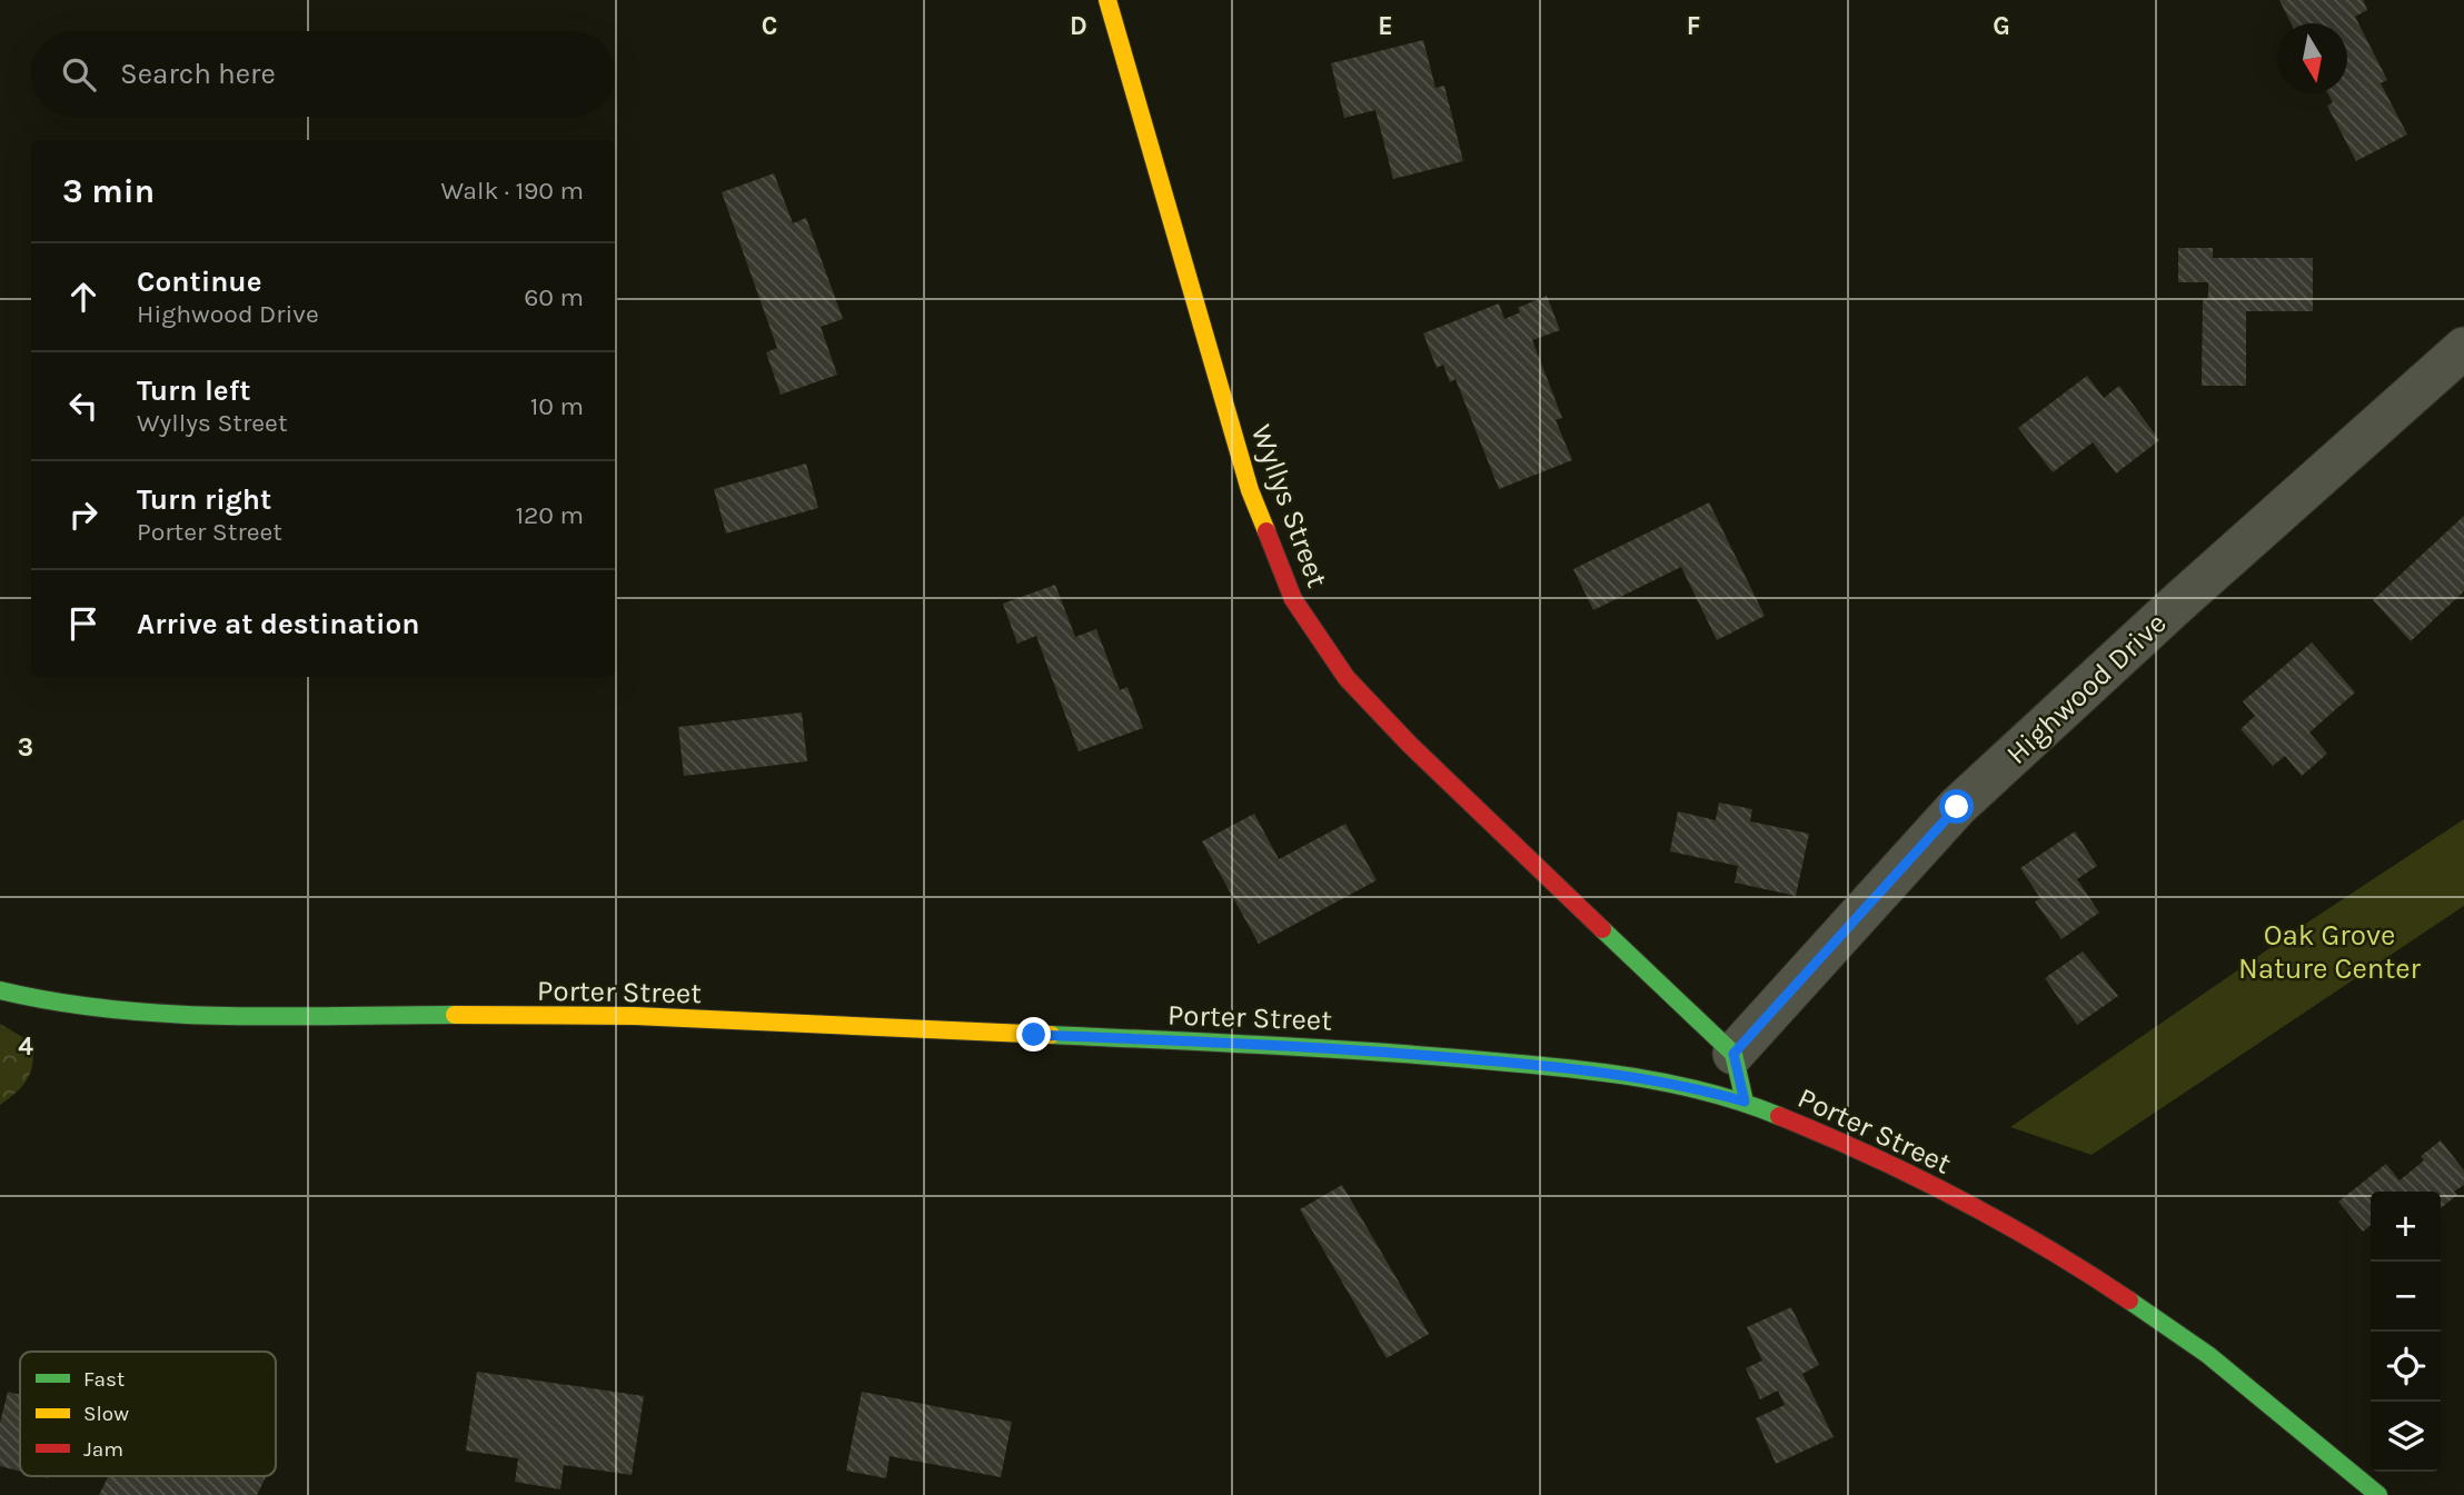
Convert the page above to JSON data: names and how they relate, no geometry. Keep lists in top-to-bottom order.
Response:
{
  "streets": {
    "street": ["Wyllys Street", "Highwood Drive", "Porter Street"]
  },
  "crossings": [
    ["Wyllys Street", "Highwood Drive"]
  ],
  "parks": ["Oak Grove Nature Center"],
  "legend": ["Fast", "Slow", "Jam"],
  "north": "bottom",
  "page": {
    "search": "Search here",
    "heading": ["3 min", "Walk · 190 m"],
    "list": [
      ["Continue", "Highwood Drive", "60 m"],
      ["Turn left", "Wyllys Street", "10 m"],
      ["Turn right", "Porter Street", "120 m"],
      "Arrive at destination"
    ],
    "map_buttons": ["+", "−"]
  },
  "grid": {
    "columns": [
      "C",
      "D",
      "E",
      "F",
      "G"
    ],
    "rows": ["3", "4"]
  }
}
